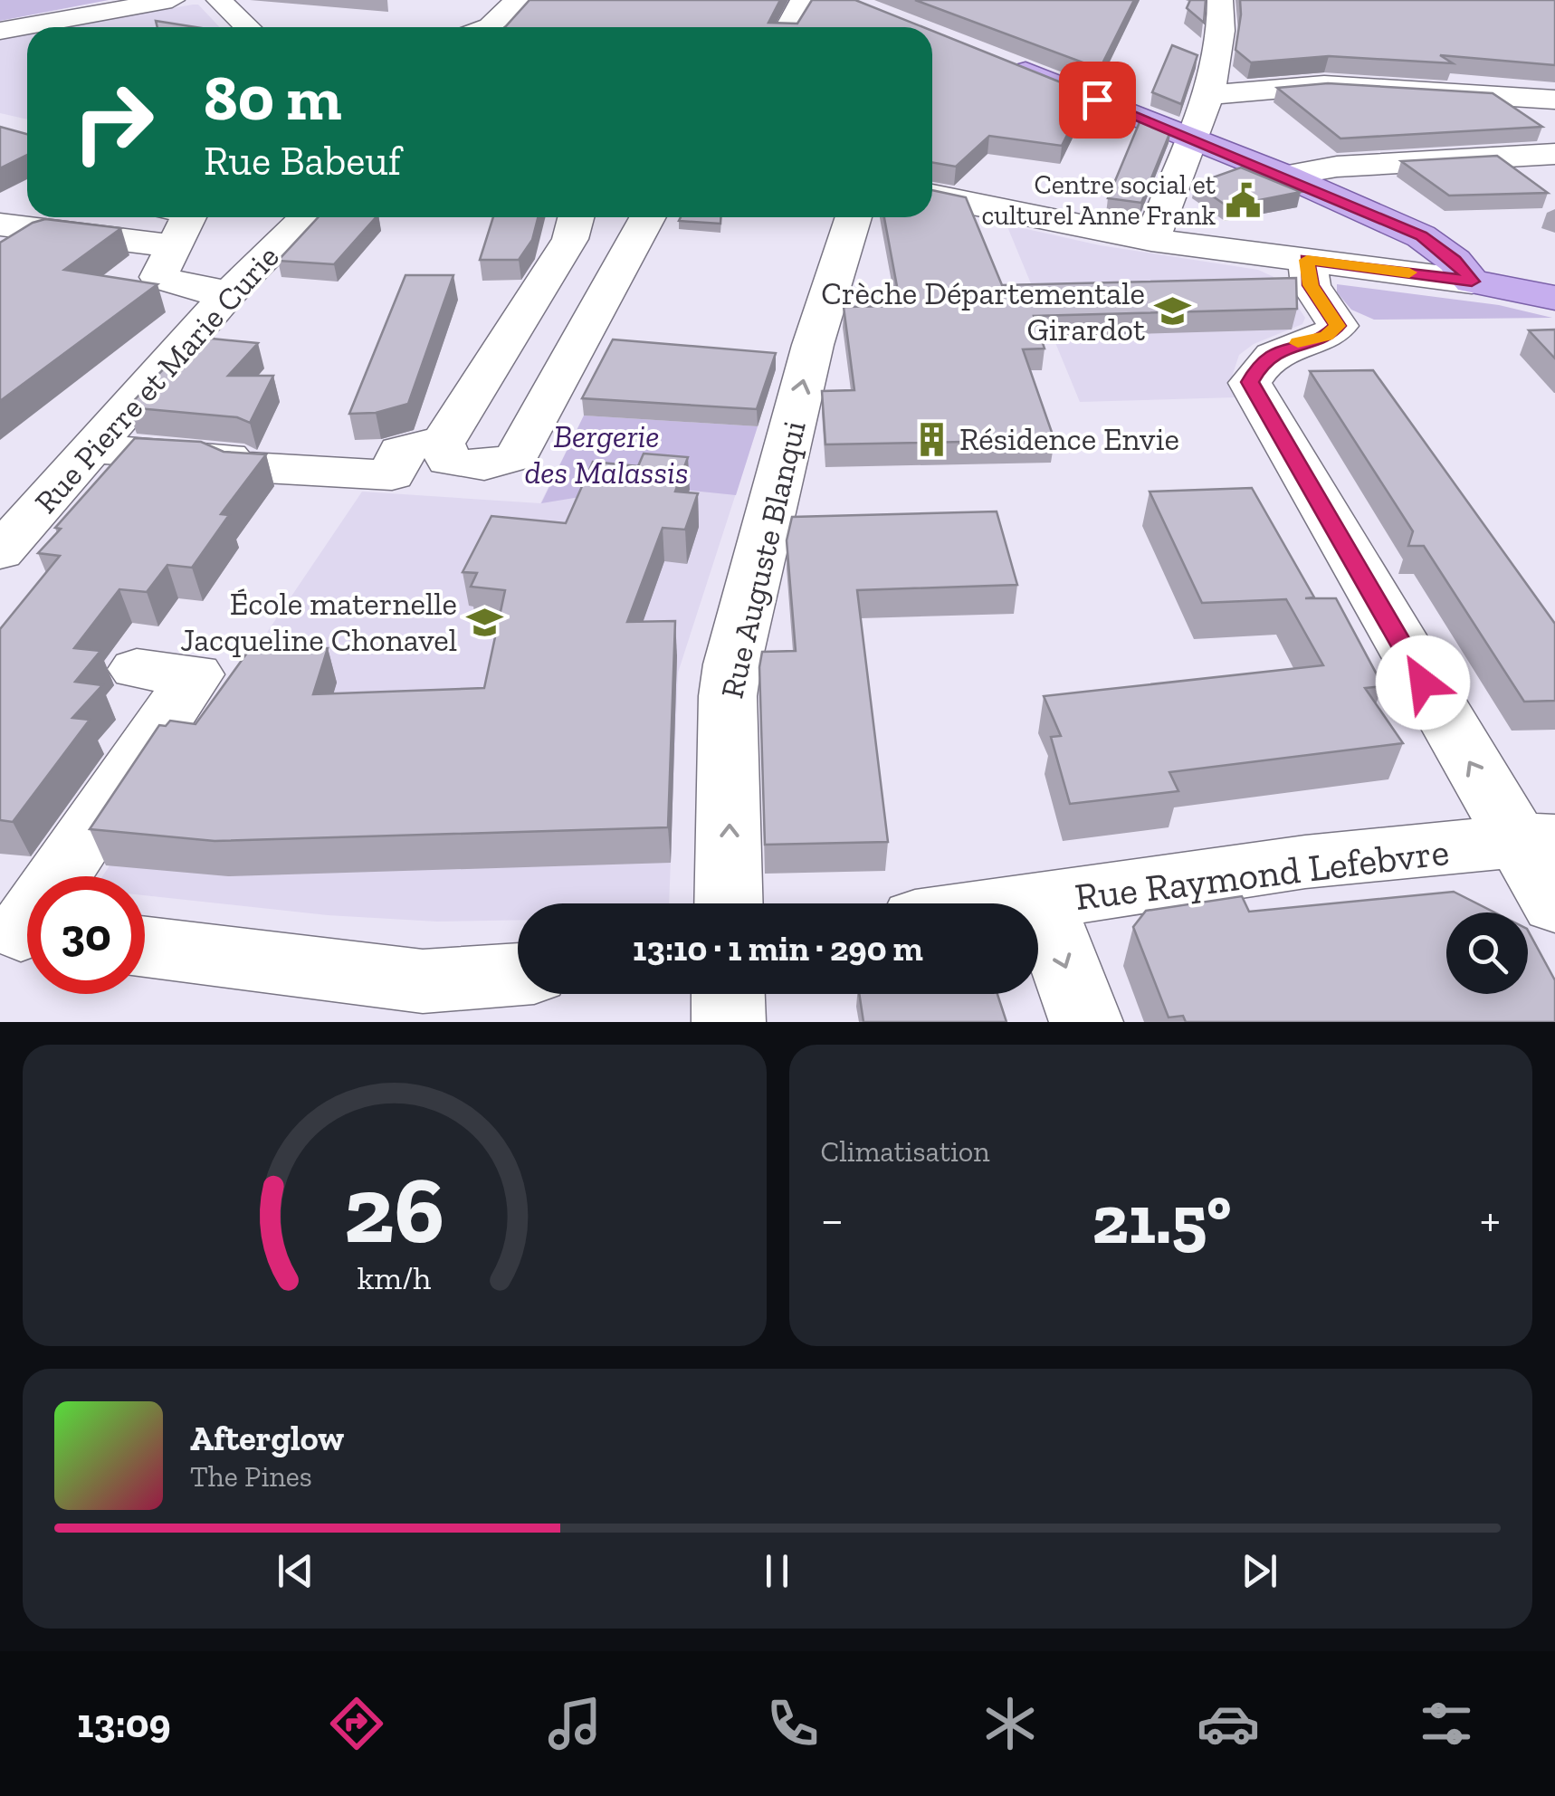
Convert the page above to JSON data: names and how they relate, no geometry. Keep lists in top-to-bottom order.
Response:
{
  "streets": {
    "street": ["Rue Pierre et Marie Curie", "Rue Auguste Blanqui", "Rue Raymond Lefebvre"]
  },
  "parks": ["Bergerie des Malassis"],
  "places": {
    "public building": ["Centre social et culturel Anne Frank"],
    "school or university": ["Crèche Départementale Girardot", "École maternelle Jacqueline Chonavel"],
    "building": ["Résidence Envie"]
  },
  "page": {
    "turn": ["80 m", "Rue Babeuf"],
    "limit": "30",
    "trip": "13:10 · 1 min · 290 m",
    "tile": "Climatisation",
    "heat": ["−", "21.5°", "+"],
    "song": ["Afterglow", "The Pines"],
    "tabs": "13:09",
    "gauge": ["26", "km/h"]
  }
}
